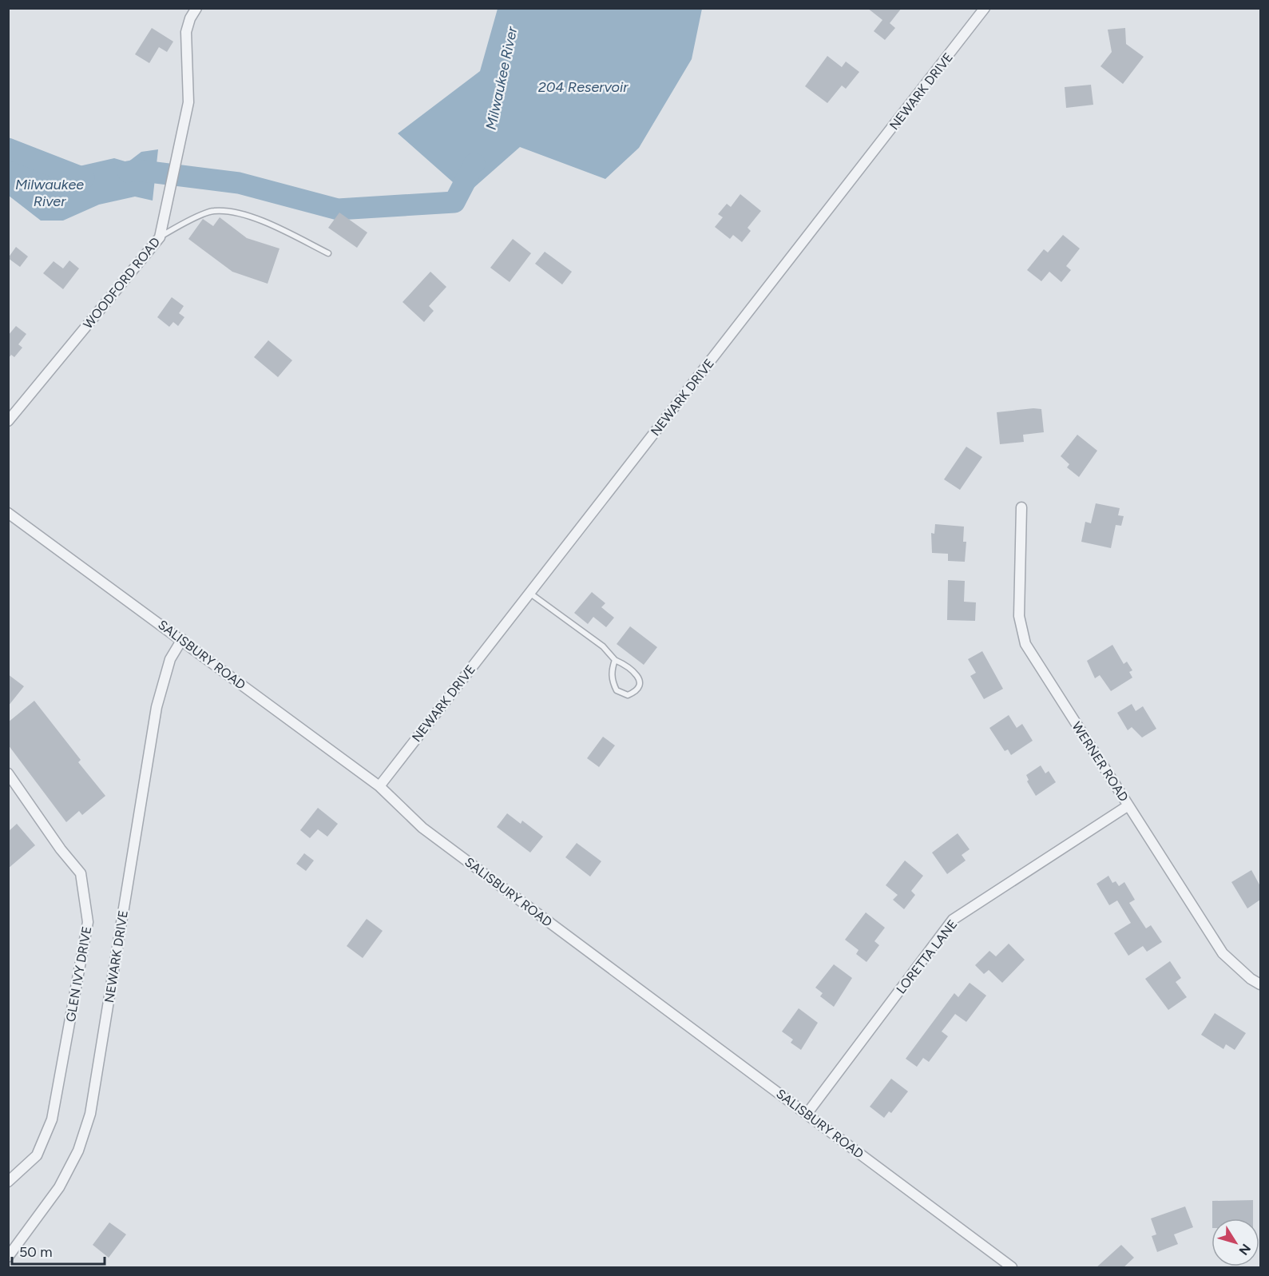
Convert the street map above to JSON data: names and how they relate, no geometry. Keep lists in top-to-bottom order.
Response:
{
  "streets": {
    "street": [
      "NEWARK DRIVE",
      "WOODFORD ROAD",
      "SALISBURY ROAD",
      "WERNER ROAD",
      "LORETTA LANE",
      "GLEN IVY DRIVE"
    ]
  },
  "crossings": [
    ["NEWARK DRIVE", "SALISBURY ROAD"],
    ["SALISBURY ROAD", "LORETTA LANE"],
    ["WERNER ROAD", "LORETTA LANE"]
  ],
  "water": ["Milwaukee River", "204 Reservoir"],
  "scale_bar": "50 m",
  "north": "bottom right"
}
